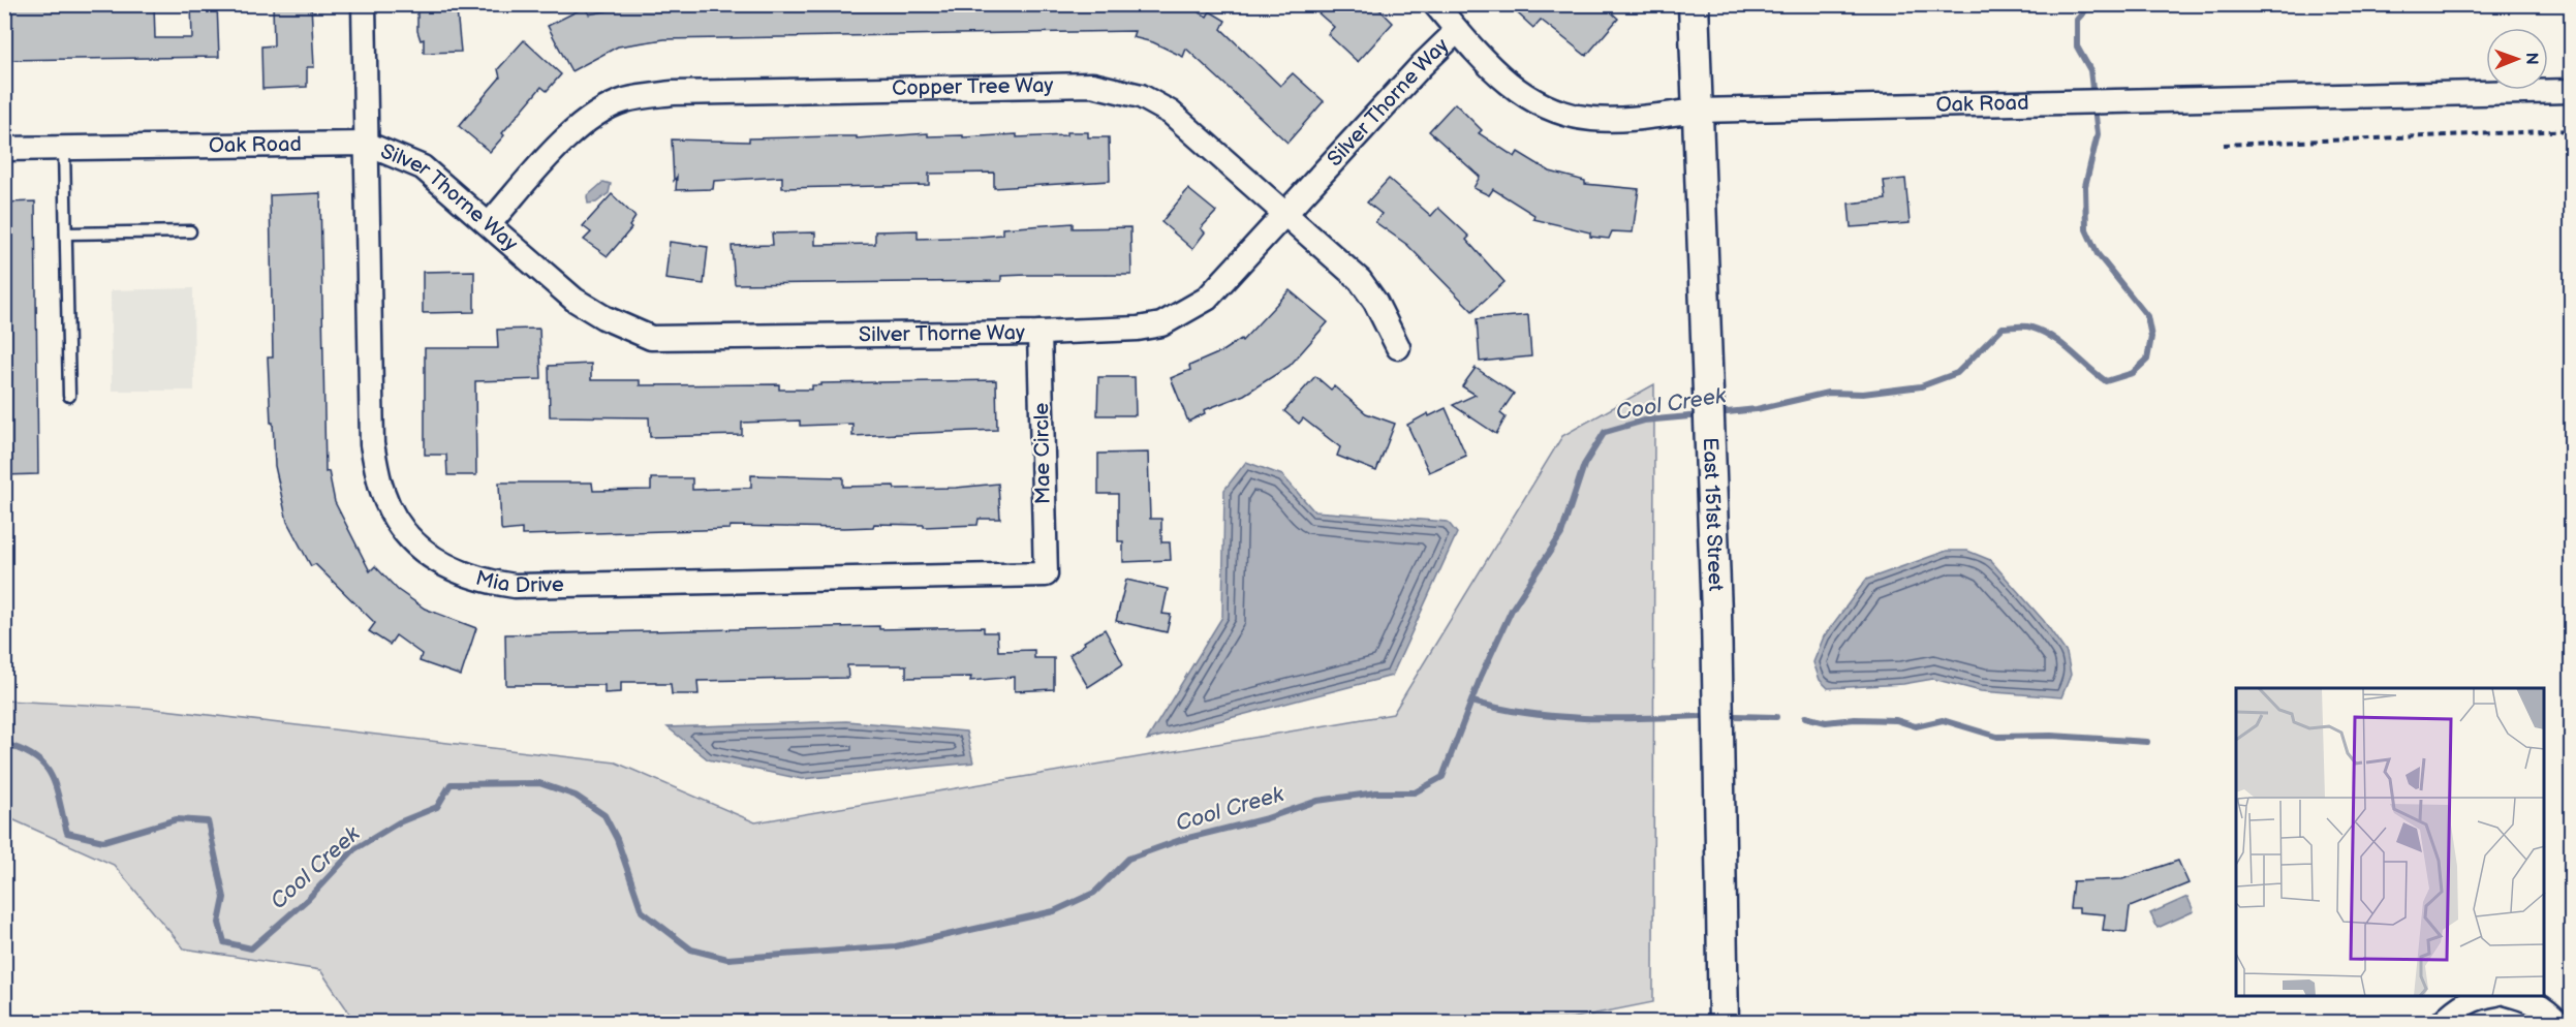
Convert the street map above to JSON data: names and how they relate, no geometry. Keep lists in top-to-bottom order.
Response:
{
  "streets": {
    "street": [
      "Copper Tree Way",
      "Silver Thorne Way",
      "Oak Road",
      "Mae Circle",
      "East 151st Street",
      "Mia Drive"
    ]
  },
  "crossings": [
    ["Copper Tree Way", "Silver Thorne Way"],
    ["Silver Thorne Way", "Oak Road"],
    ["Silver Thorne Way", "Mae Circle"],
    ["Silver Thorne Way", "Mia Drive"],
    ["Oak Road", "East 151st Street"],
    ["Oak Road", "Mia Drive"],
    ["Mae Circle", "Mia Drive"]
  ],
  "water": ["Cool Creek"],
  "north": "right"
}
